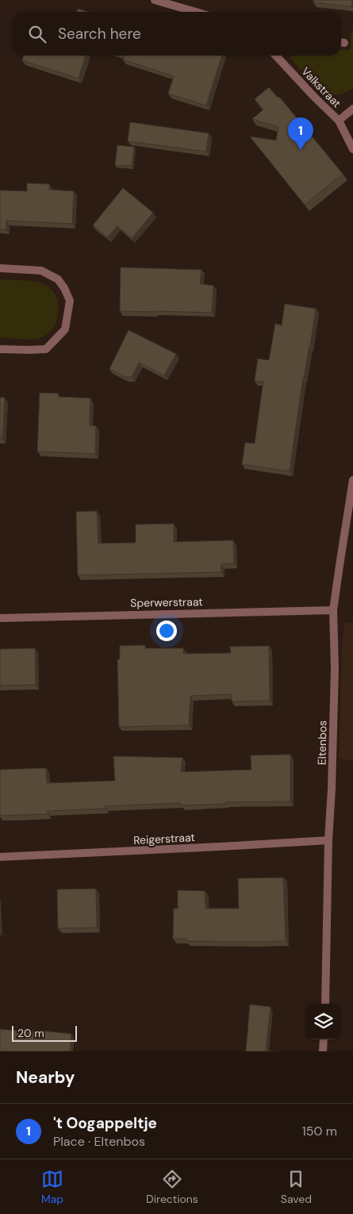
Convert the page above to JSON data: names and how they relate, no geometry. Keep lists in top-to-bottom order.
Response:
{
  "streets": {
    "street": [
      "Valkstraat",
      "Sperwerstraat",
      "Eltenbos",
      "Reigerstraat"
    ]
  },
  "crossings": [
    ["Sperwerstraat", "Eltenbos"],
    ["Eltenbos", "Reigerstraat"]
  ],
  "scale_bar": "20 m",
  "page": {
    "search": "Search here",
    "pins": "1",
    "scale": "20 m",
    "heading": "Nearby",
    "list": [
      {
        "mark": "1",
        "name": "'t Oogappeltje",
        "note": "Place · Eltenbos",
        "value": "150 m"
      }
    ],
    "nav": ["Map", "Directions", "Saved"]
  }
}
